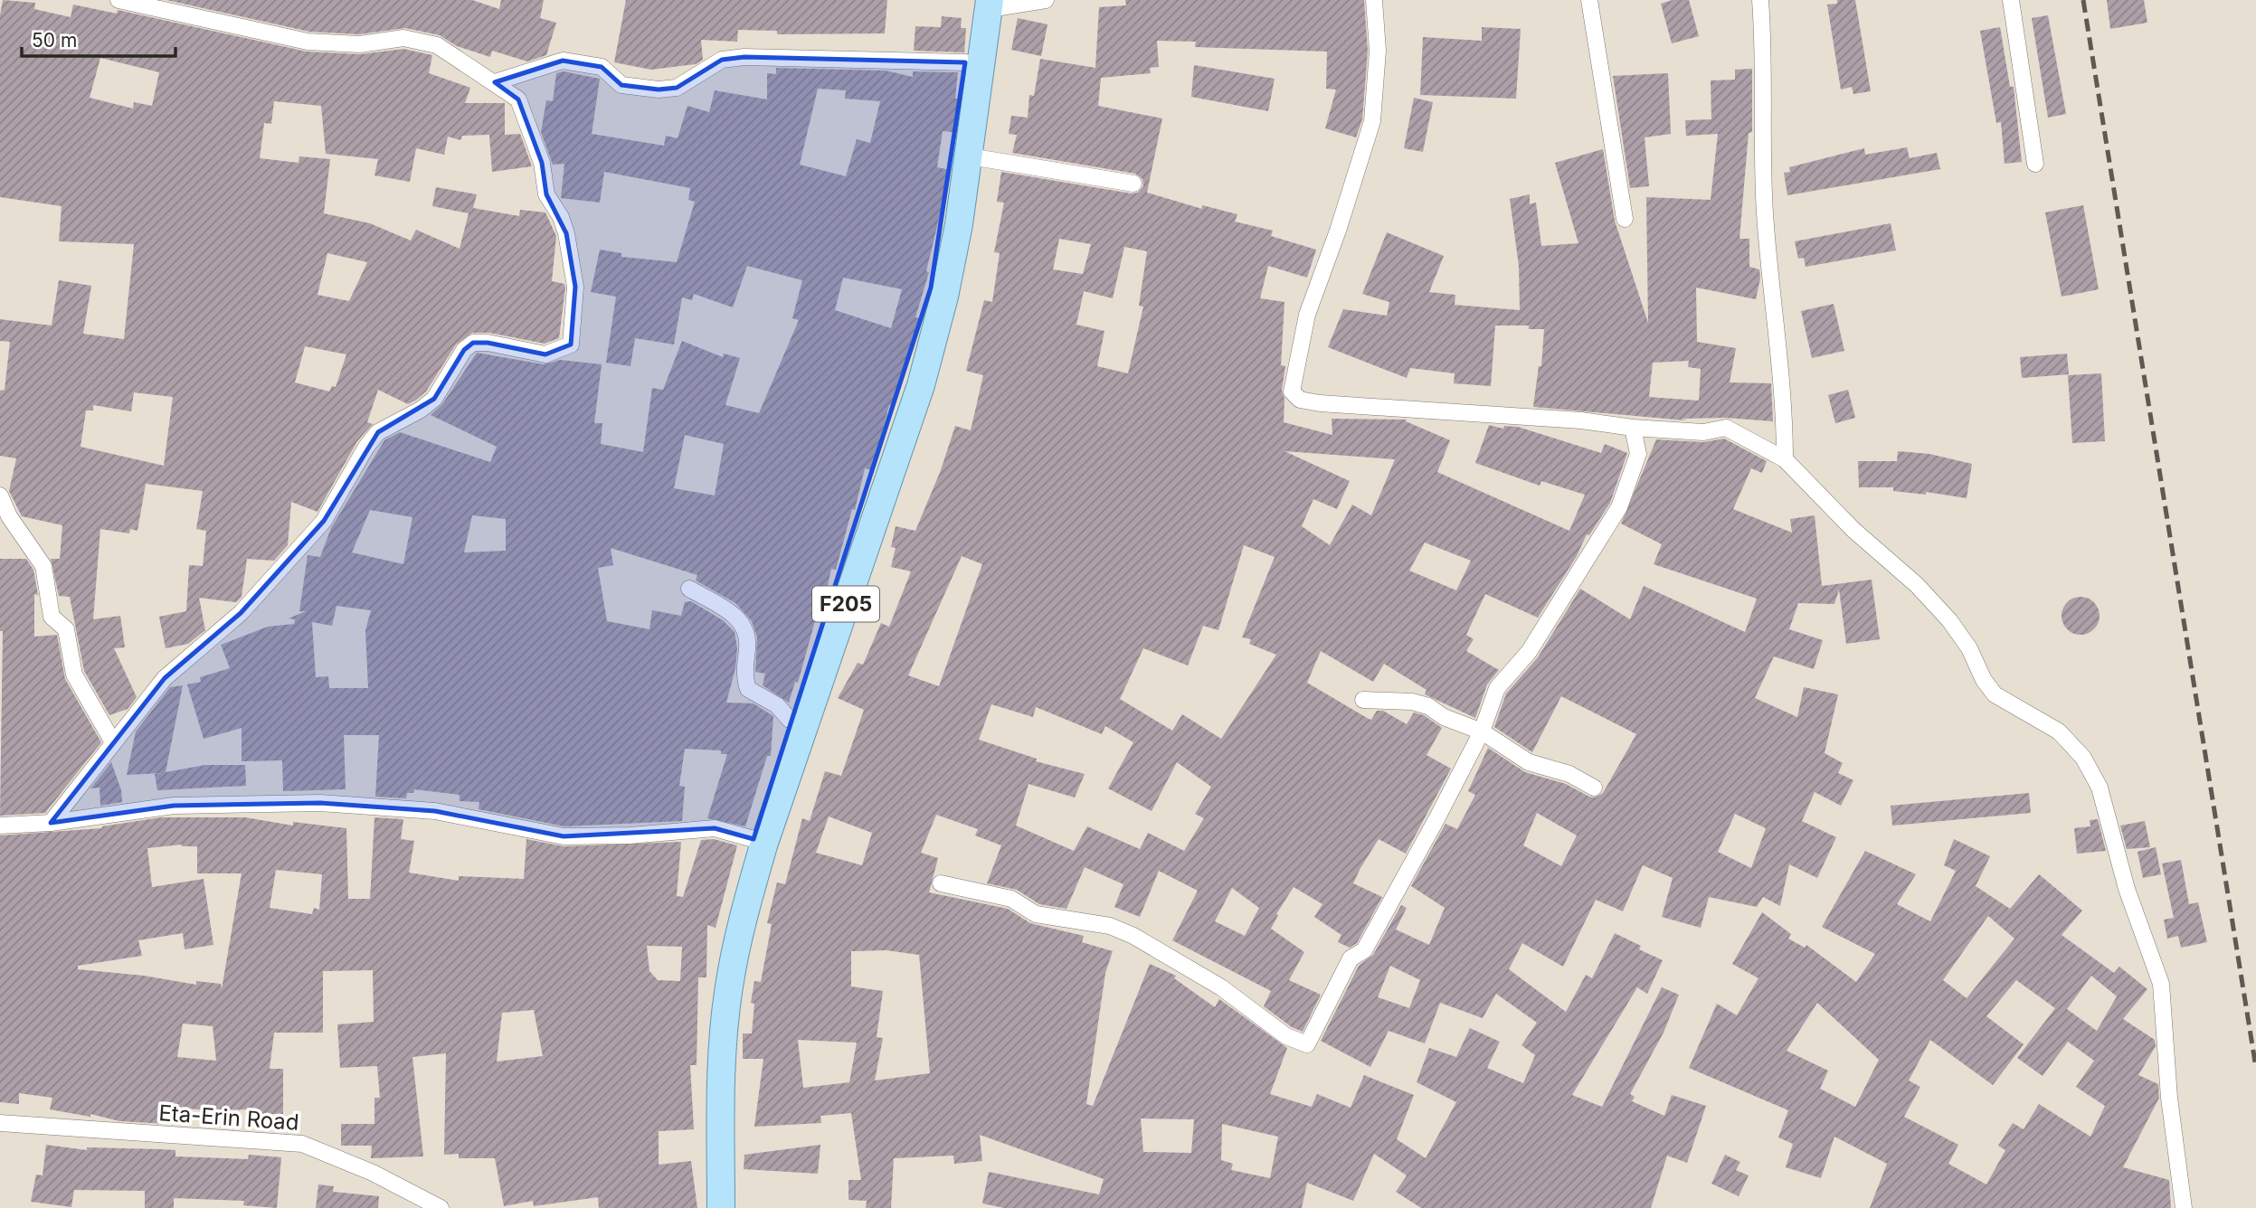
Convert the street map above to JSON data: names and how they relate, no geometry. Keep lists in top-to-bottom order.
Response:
{
  "streets": {
    "main road": ["F205"],
    "street": ["Eta-Erin Road"]
  },
  "scale_bar": "50 m"
}
